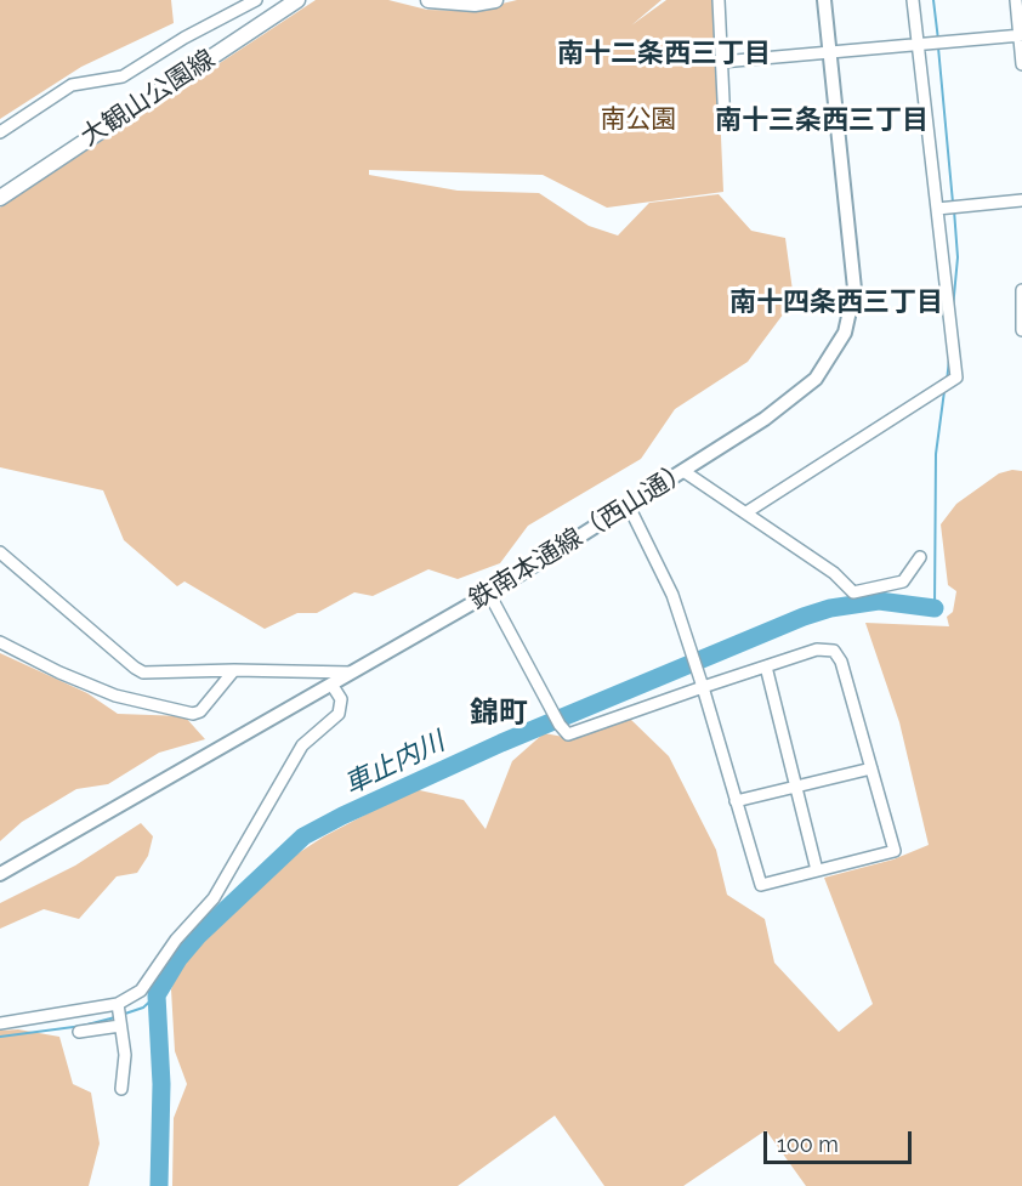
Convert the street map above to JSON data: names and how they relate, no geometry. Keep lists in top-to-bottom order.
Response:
{
  "streets": {
    "main road": ["大観山公園線"],
    "street": ["鉄南本通線（西山通）"]
  },
  "districts": [
    "南十二条西三丁目",
    "南十三条西三丁目",
    "南十四条西三丁目",
    "錦町"
  ],
  "water": ["車止内川"],
  "parks": ["南公園"],
  "scale_bar": "100 m"
}
